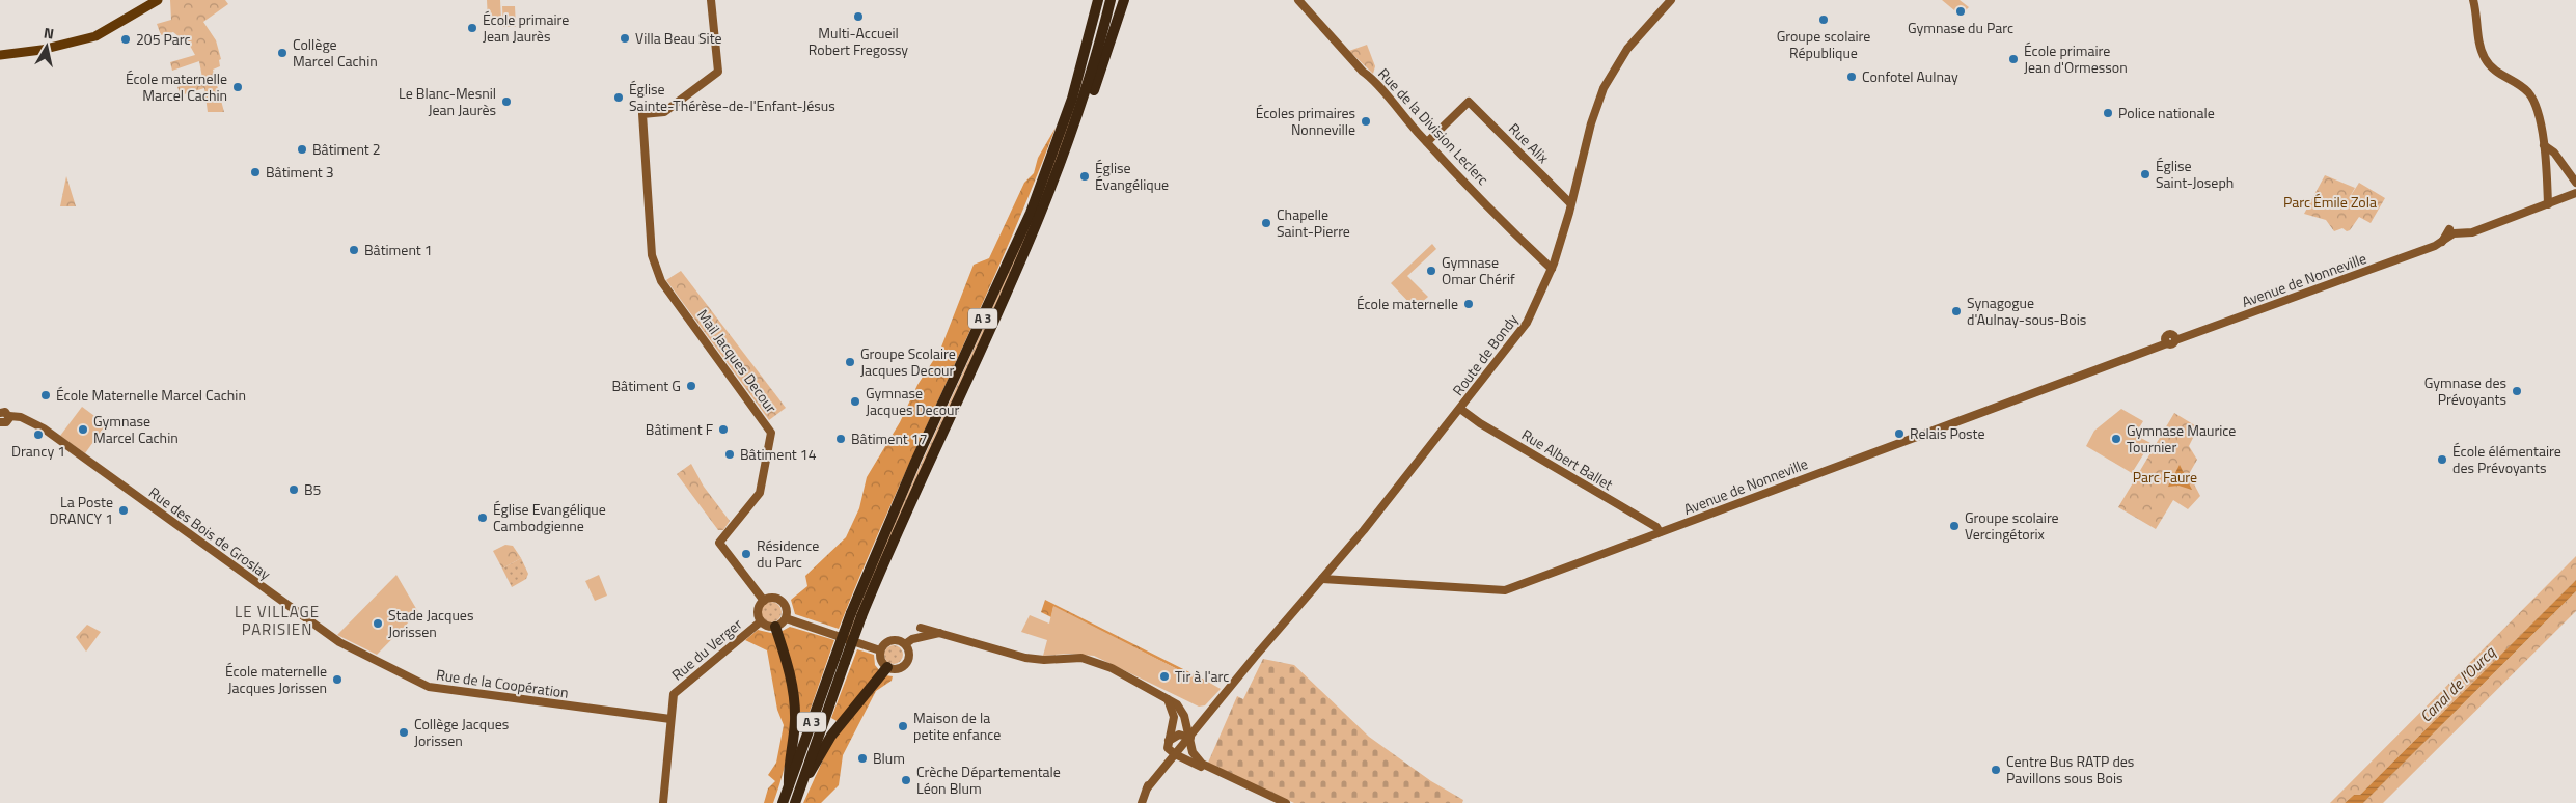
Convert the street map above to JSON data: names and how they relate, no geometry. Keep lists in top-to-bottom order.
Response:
{
  "streets": {
    "highway": ["A 3"],
    "street": [
      "Rue de la Division Leclerc",
      "Rue Alix",
      "Avenue de Nonneville",
      "Route de Bondy",
      "Mail Jacques Decour",
      "Rue Albert Ballet",
      "Rue des Bois de Groslay",
      "Rue du Verger",
      "Rue de la Coopération"
    ]
  },
  "crossings": [
    ["Rue de la Division Leclerc", "Rue Alix"],
    ["Rue de la Division Leclerc", "Route de Bondy"],
    ["Rue Alix", "Route de Bondy"],
    ["Avenue de Nonneville", "Route de Bondy"],
    ["Avenue de Nonneville", "Rue Albert Ballet"],
    ["Route de Bondy", "Rue Albert Ballet"],
    ["Mail Jacques Decour", "Rue du Verger"],
    ["Rue des Bois de Groslay", "Rue de la Coopération"],
    ["Rue du Verger", "Rue de la Coopération"]
  ],
  "districts": ["LE VILLAGE PARISIEN"],
  "water": ["Canal de l'Ourcq"],
  "parks": ["Parc Émile Zola", "Parc Faure"],
  "places": [
    "Gymnase du Parc",
    "Multi-Accueil Robert Fregossy",
    "Groupe scolaire République",
    "École primaire Jean Jaurès",
    "Villa Beau Site",
    "205 Parc",
    "Collège Marcel Cachin",
    "École primaire Jean d'Ormesson",
    "Confotel Aulnay",
    "École maternelle Marcel Cachin",
    "Église Sainte-Thérèse-de-l'Enfant-Jésus",
    "Le Blanc-Mesnil Jean Jaurès",
    "Police nationale",
    "Écoles primaires Nonneville",
    "Bâtiment 2",
    "Bâtiment 3",
    "Église Saint-Joseph",
    "Église Évangélique",
    "Chapelle Saint-Pierre",
    "Bâtiment 1",
    "Gymnase Omar Chérif",
    "École maternelle",
    "Synagogue d'Aulnay-sous-Bois",
    "Groupe Scolaire Jacques Decour",
    "Bâtiment G",
    "Gymnase des Prévoyants",
    "École Maternelle Marcel Cachin",
    "Gymnase Jacques Decour",
    "Gymnase Marcel Cachin",
    "Bâtiment F",
    "Relais Poste",
    "Drancy 1",
    "Bâtiment 17",
    "Gymnase Maurice Tournier",
    "Bâtiment 14",
    "École élémentaire des Prévoyants",
    "B5",
    "La Poste DRANCY 1",
    "Église Evangélique Cambodgienne",
    "Groupe scolaire Vercingétorix",
    "Résidence du Parc",
    "Stade Jacques Jorissen",
    "Tir à l'arc",
    "École maternelle Jacques Jorissen",
    "Maison de la petite enfance",
    "Collège Jacques Jorissen",
    "Blum",
    "Centre Bus RATP des Pavillons sous Bois",
    "Crèche Départementale Léon Blum"
  ],
  "north": "top"
}
